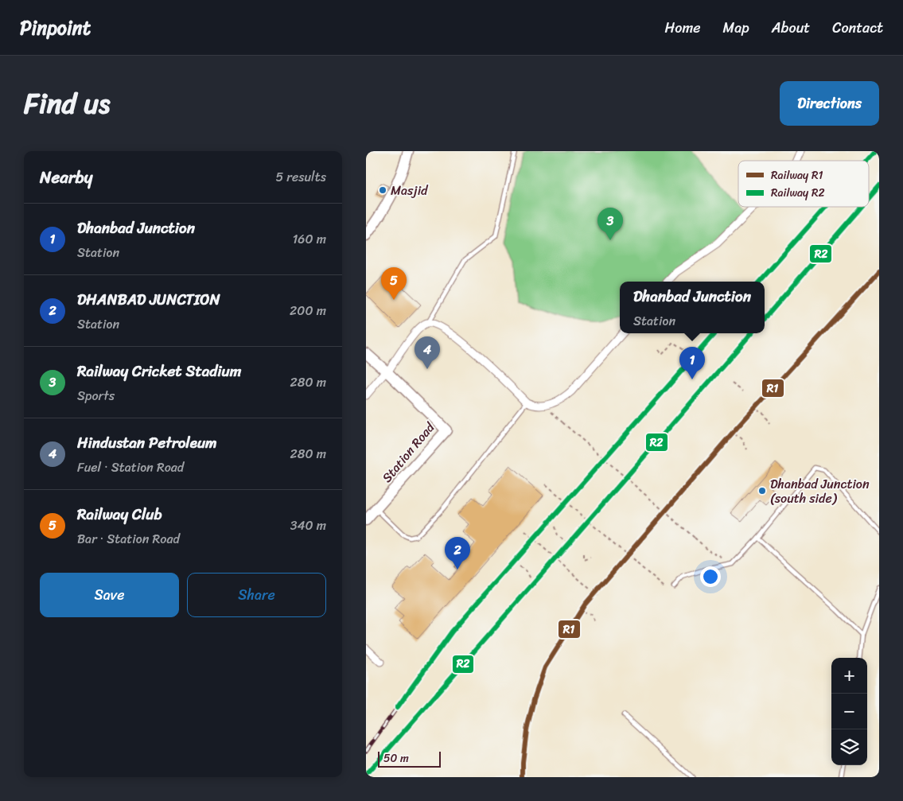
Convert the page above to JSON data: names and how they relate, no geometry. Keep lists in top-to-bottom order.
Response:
{
  "streets": {
    "street": ["Station Road"]
  },
  "places": ["Masjid", "Dhanbad Junction (south side)"],
  "lines": ["rail line R2", "rail line R1"],
  "legend": ["Railway R1", "Railway R2"],
  "scale_bar": "50 m",
  "page": {
    "header": "Pinpoint",
    "nav": [
      "Home",
      "Map",
      "About",
      "Contact"
    ],
    "title": "Find us",
    "buttons": [
      "Directions",
      ["Save", "Share"]
    ],
    "heading": ["Nearby", "5 results"],
    "list": [
      {
        "mark": "1",
        "name": "Dhanbad Junction",
        "note": "Station",
        "value": "160 m"
      },
      {
        "mark": "2",
        "name": "DHANBAD JUNCTION",
        "note": "Station",
        "value": "200 m"
      },
      {
        "mark": "3",
        "name": "Railway Cricket Stadium",
        "note": "Sports",
        "value": "280 m"
      },
      {
        "mark": "4",
        "name": "Hindustan Petroleum",
        "note": "Fuel · Station Road",
        "value": "280 m"
      },
      {
        "mark": "5",
        "name": "Railway Club",
        "note": "Bar · Station Road",
        "value": "340 m"
      }
    ],
    "pins": [
      "3",
      "5",
      "4",
      "1",
      "2"
    ],
    "popup": ["Dhanbad Junction", "Station"],
    "map_buttons": ["+", "−"],
    "scale": "50 m"
  }
}
